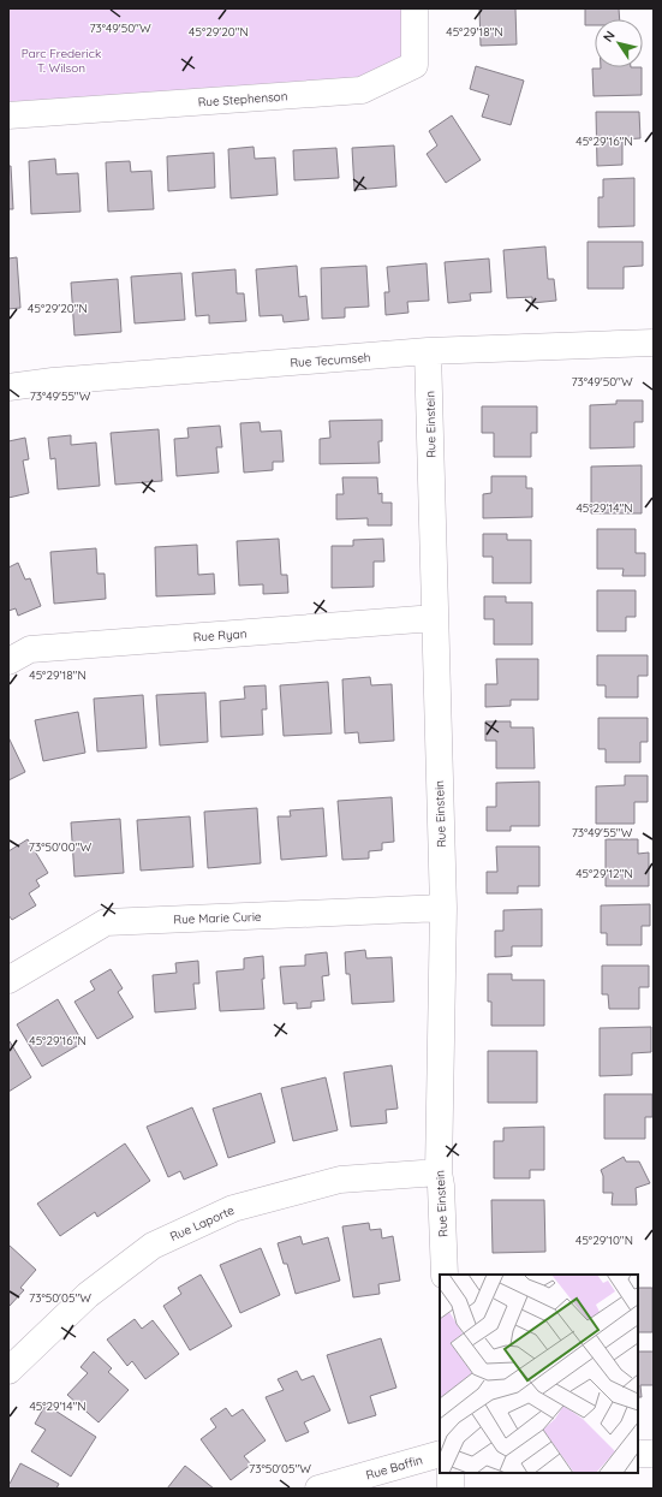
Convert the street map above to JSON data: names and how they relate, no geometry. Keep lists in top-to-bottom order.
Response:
{
  "streets": {
    "street": [
      "Rue Stephenson",
      "Rue Tecumseh",
      "Rue Einstein",
      "Rue Ryan",
      "Rue Marie Curie",
      "Rue Laporte",
      "Rue Baffin"
    ]
  },
  "crossings": [
    ["Rue Tecumseh", "Rue Einstein"],
    ["Rue Einstein", "Rue Ryan"],
    ["Rue Einstein", "Rue Marie Curie"],
    ["Rue Einstein", "Rue Laporte"]
  ],
  "parks": ["Parc Frederick T. Wilson"],
  "north": "top left",
  "coordinates": [
    "73°49'50\"W",
    "45°29'20\"N",
    "45°29'18\"N",
    "45°29'16\"N",
    "73°49'55\"W",
    "45°29'14\"N",
    "73°50'00\"W",
    "45°29'12\"N",
    "45°29'10\"N",
    "73°50'05\"W"
  ]
}
